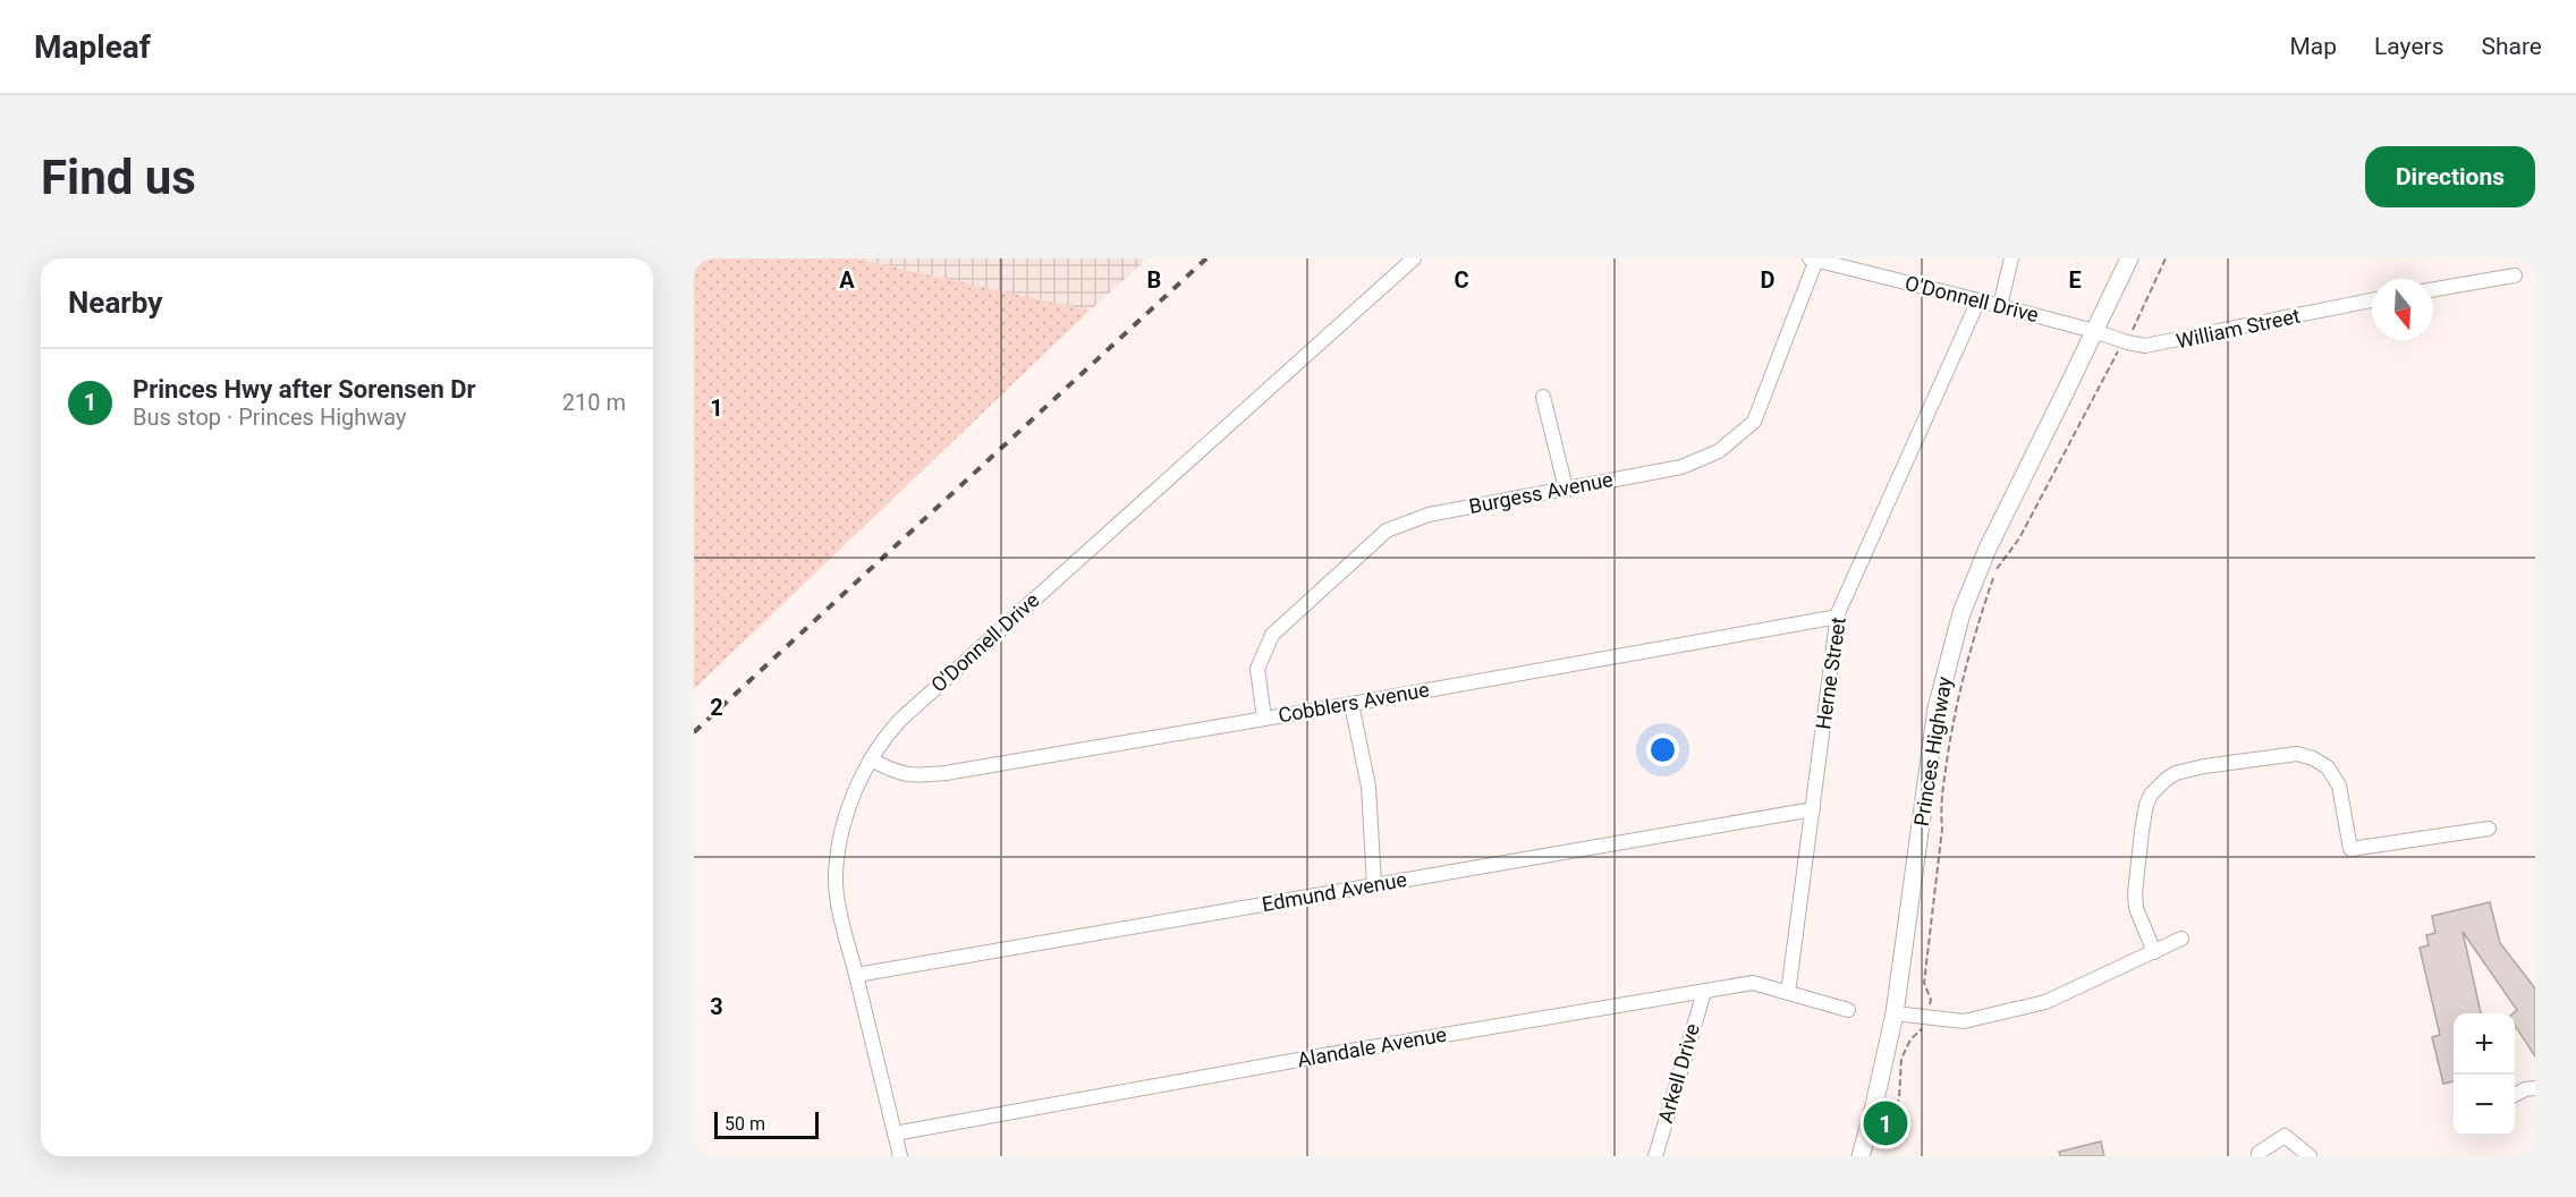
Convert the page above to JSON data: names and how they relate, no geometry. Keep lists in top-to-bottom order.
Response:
{
  "streets": {
    "main road": ["Princes Highway"],
    "street": [
      "O'Donnell Drive",
      "William Street",
      "Burgess Avenue",
      "Herne Street",
      "Cobblers Avenue",
      "Edmund Avenue",
      "Alandale Avenue",
      "Arkell Drive"
    ]
  },
  "crossings": [
    ["O'Donnell Drive", "William Street"],
    ["O'Donnell Drive", "Burgess Avenue"],
    ["O'Donnell Drive", "Herne Street"],
    ["O'Donnell Drive", "Cobblers Avenue"],
    ["O'Donnell Drive", "Princes Highway"],
    ["O'Donnell Drive", "Edmund Avenue"],
    ["O'Donnell Drive", "Alandale Avenue"],
    ["William Street", "Princes Highway"],
    ["Burgess Avenue", "Cobblers Avenue"],
    ["Herne Street", "Cobblers Avenue"],
    ["Herne Street", "Edmund Avenue"],
    ["Herne Street", "Alandale Avenue"],
    ["Alandale Avenue", "Arkell Drive"]
  ],
  "scale_bar": "50 m",
  "north": "bottom",
  "page": {
    "header": "Mapleaf",
    "nav": ["Map", "Layers", "Share"],
    "buttons": "Directions",
    "title": "Find us",
    "heading": "Nearby",
    "list": [
      {
        "mark": "1",
        "name": "Princes Hwy after Sorensen Dr",
        "note": "Bus stop · Princes Highway",
        "value": "210 m"
      }
    ],
    "map_buttons": ["+", "−"],
    "pins": "1",
    "scale": "50 m"
  },
  "grid": {
    "columns": [
      "A",
      "B",
      "C",
      "D",
      "E"
    ],
    "rows": ["1", "2", "3"]
  }
}
